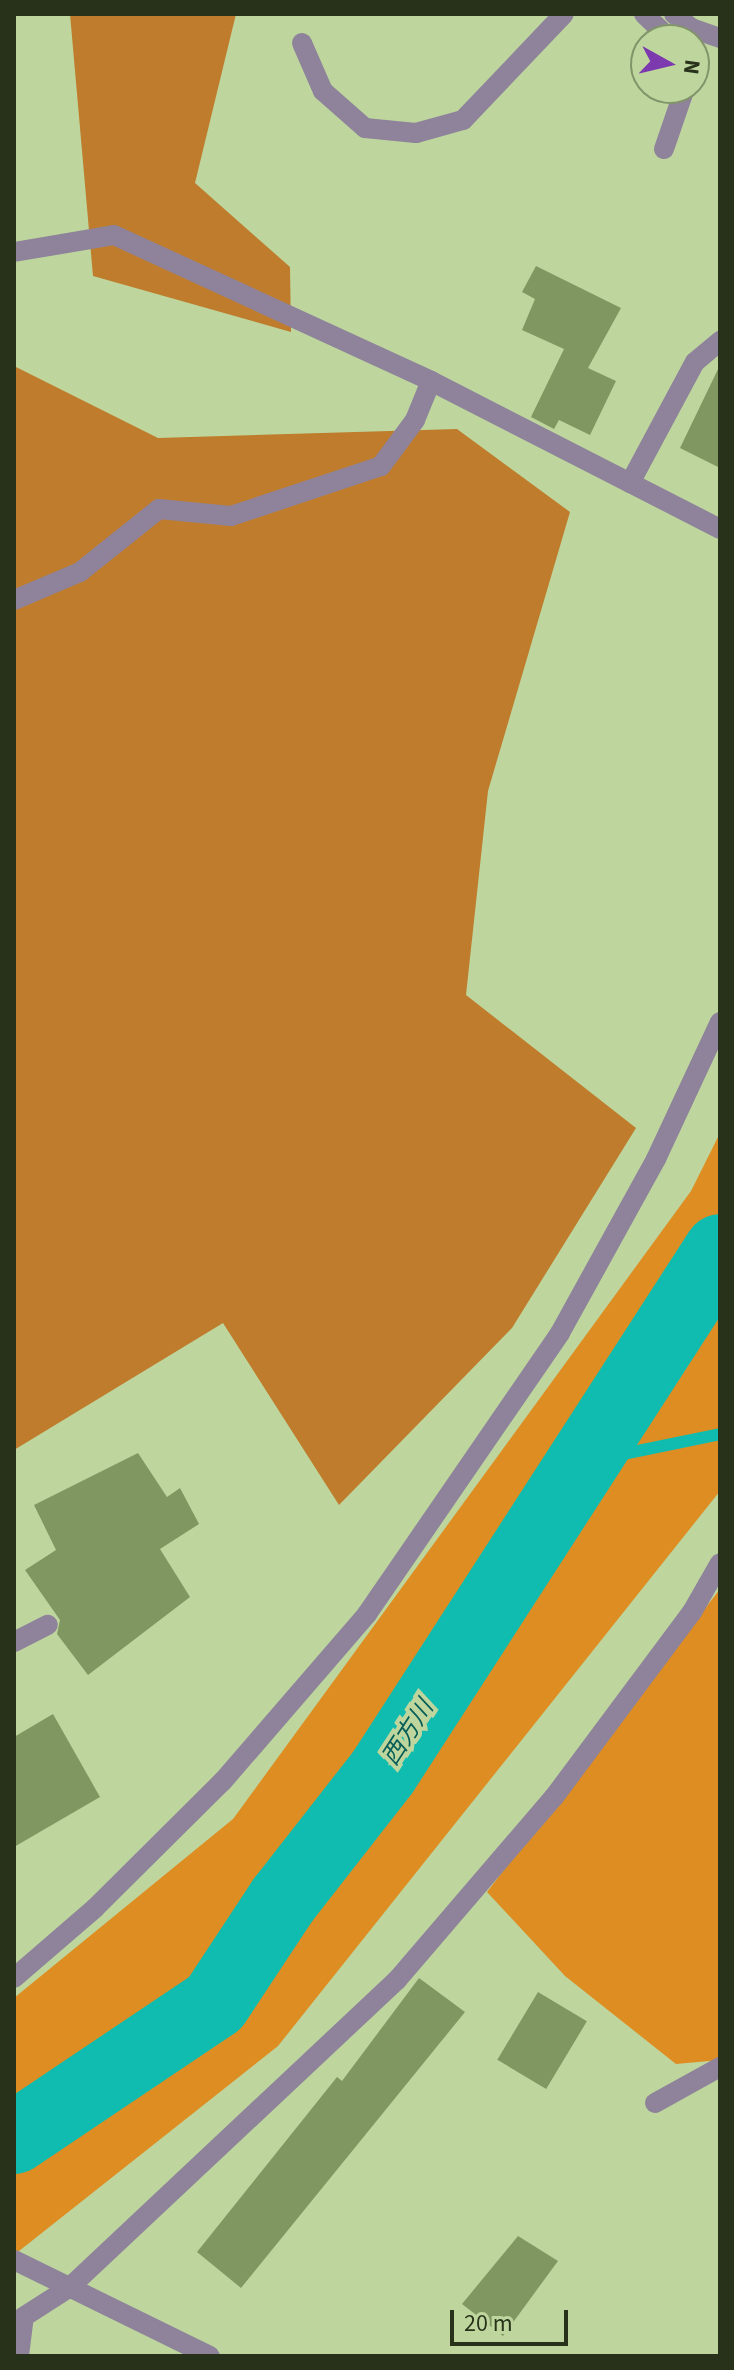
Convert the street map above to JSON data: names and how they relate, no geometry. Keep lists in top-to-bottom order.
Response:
{
  "water": ["西方川"],
  "scale_bar": "20 m",
  "north": "right"
}
